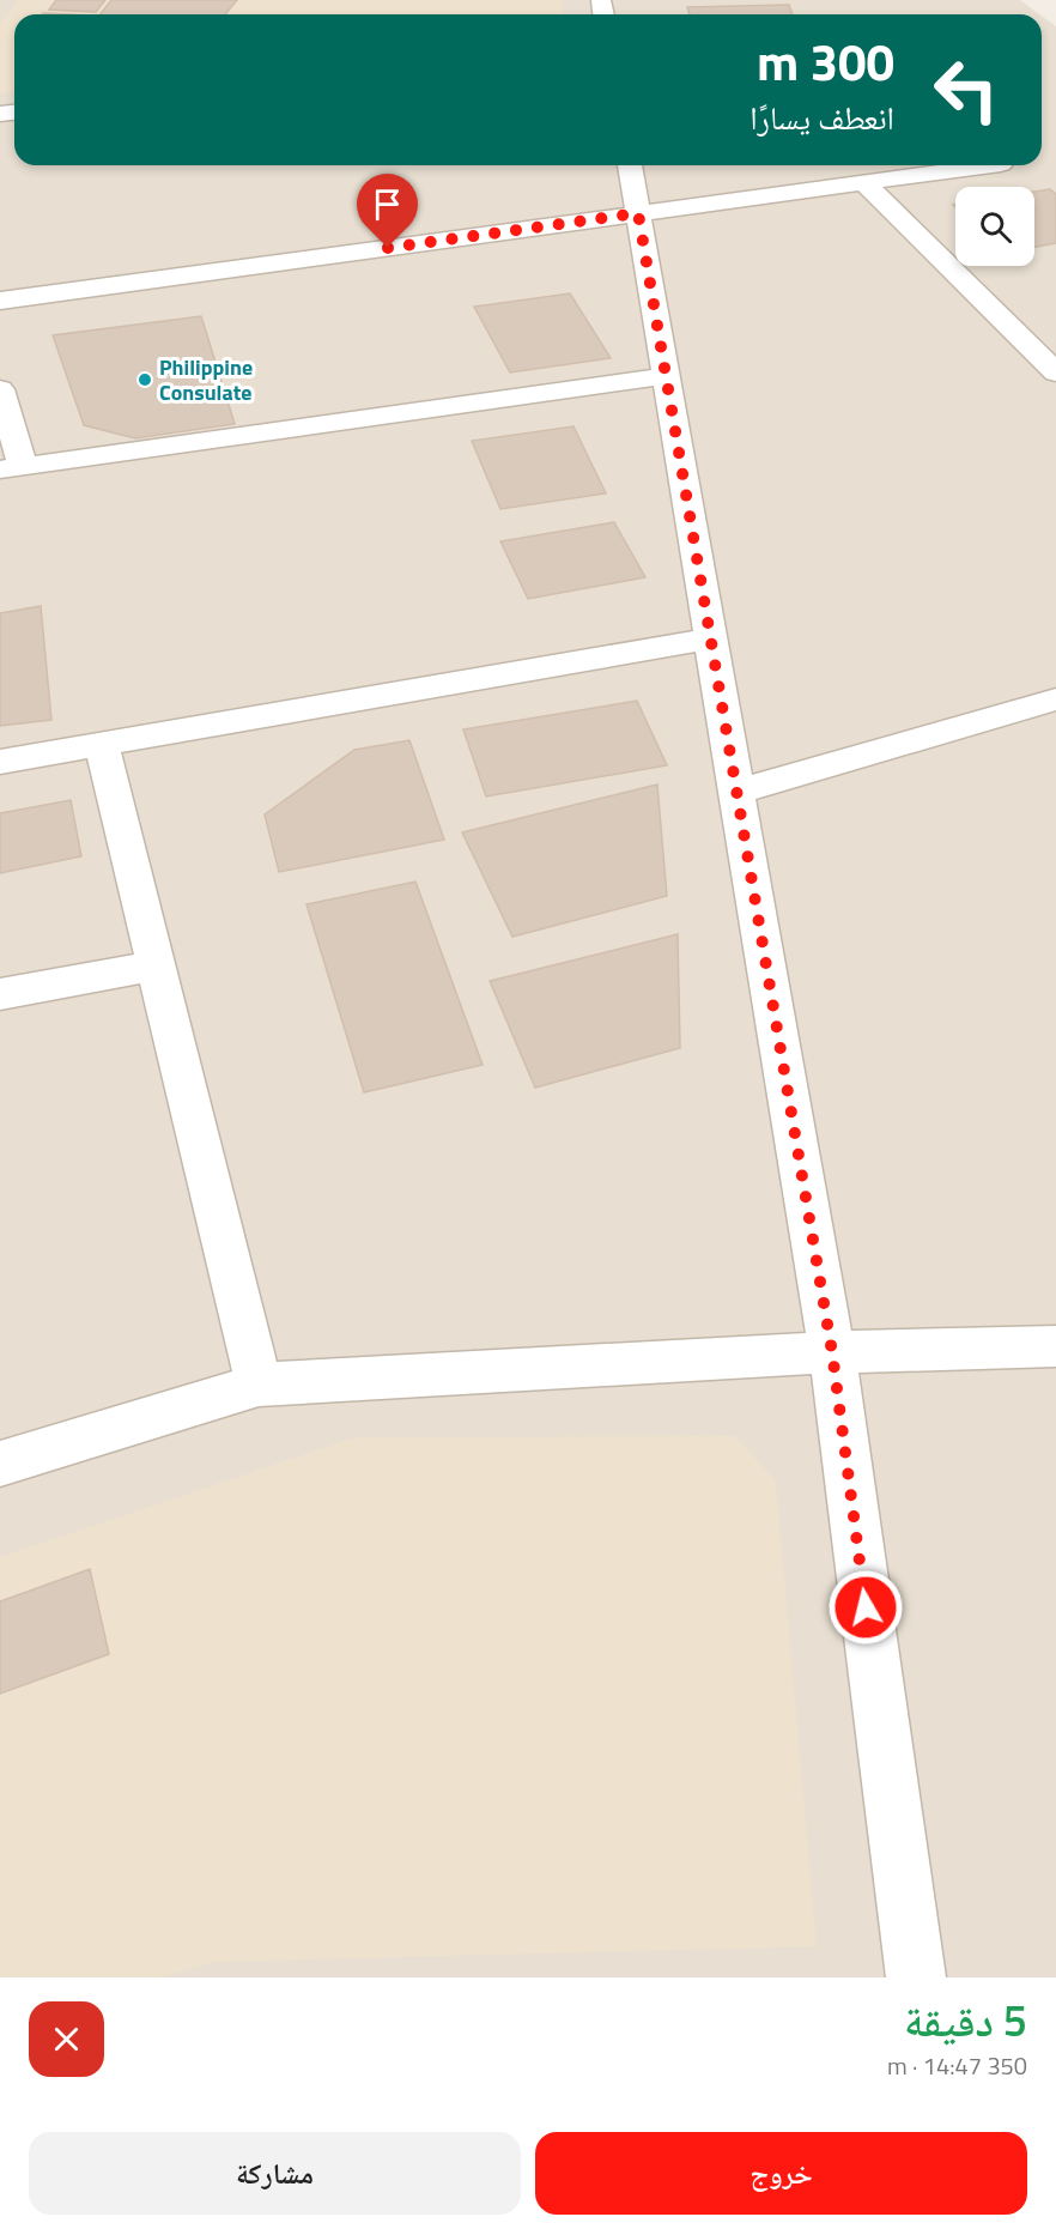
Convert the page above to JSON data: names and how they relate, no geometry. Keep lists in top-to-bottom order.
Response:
{
  "places": ["Philippine Consulate"],
  "page": {
    "turn": ["300 m", "انعطف يسارًا"],
    "heading": ["5 دقيقة", "350 m · 14:47"],
    "buttons": ["خروج", "مشاركة"]
  }
}
